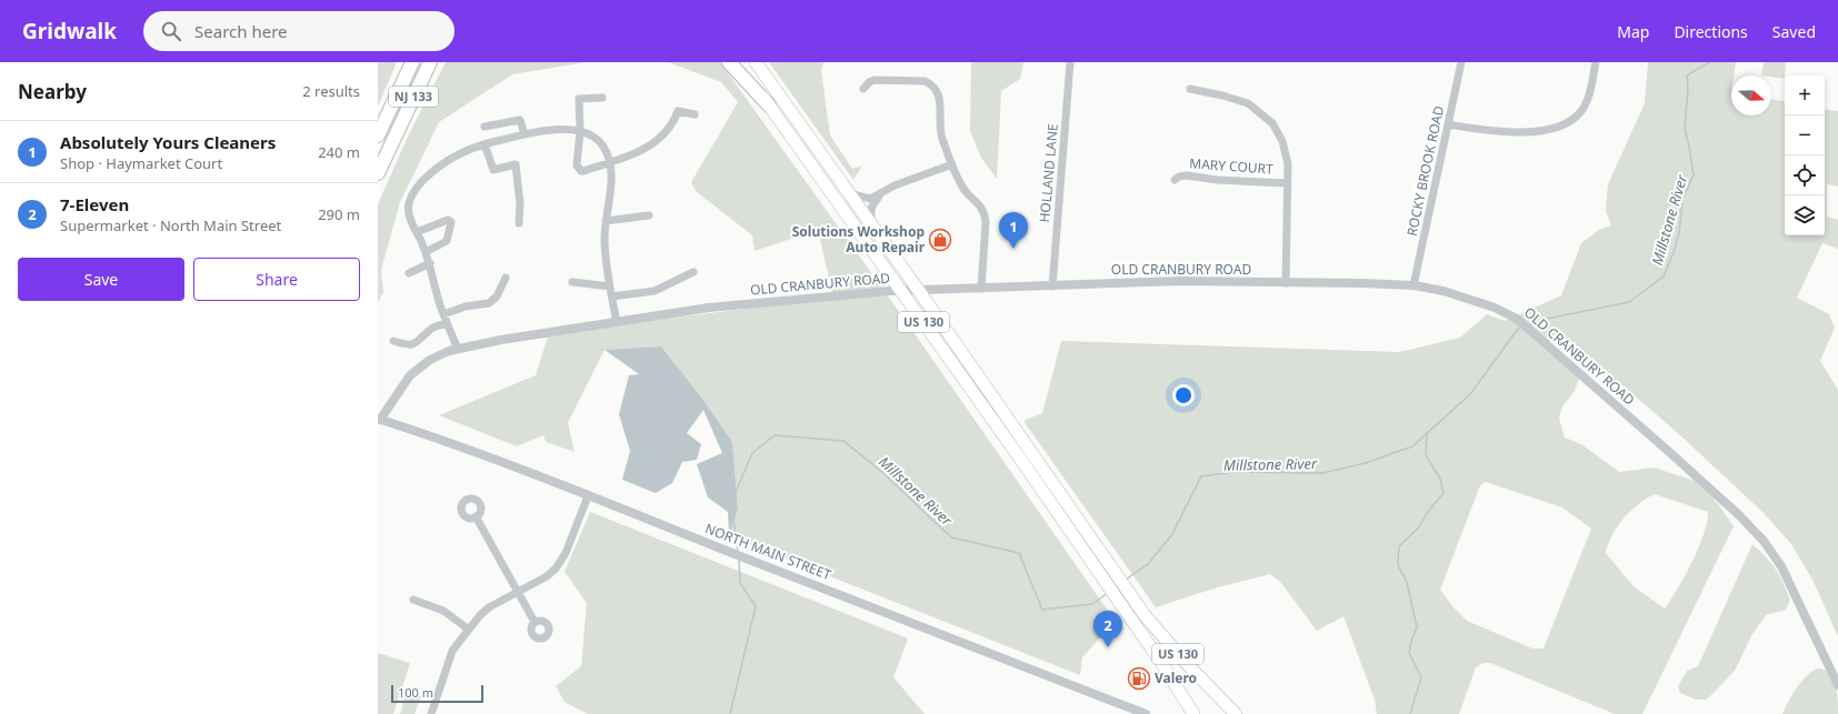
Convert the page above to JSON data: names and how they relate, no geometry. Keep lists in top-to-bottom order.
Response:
{
  "streets": {
    "highway": ["NJ 133", "US 130"],
    "street": [
      "MARY COURT",
      "ROCKY BROOK ROAD",
      "HOLLAND LANE",
      "OLD CRANBURY ROAD",
      "NORTH MAIN STREET"
    ]
  },
  "crossings": [
    ["ROCKY BROOK ROAD", "OLD CRANBURY ROAD"],
    ["HOLLAND LANE", "OLD CRANBURY ROAD"],
    ["OLD CRANBURY ROAD", "US 130"],
    ["OLD CRANBURY ROAD", "NORTH MAIN STREET"]
  ],
  "water": ["Millstone River"],
  "places": {
    "shop": ["Solutions Workshop Auto Repair"],
    "fuel station": ["Valero"]
  },
  "scale_bar": "100 m",
  "north": "right",
  "page": {
    "header": "Gridwalk",
    "search": "Search here",
    "nav": ["Map", "Directions", "Saved"],
    "heading": ["Nearby", "2 results"],
    "map_buttons": ["+", "−"],
    "list": [
      {
        "mark": "1",
        "name": "Absolutely Yours Cleaners",
        "note": "Shop · Haymarket Court",
        "value": "240 m"
      },
      {
        "mark": "2",
        "name": "7-Eleven",
        "note": "Supermarket · North Main Street",
        "value": "290 m"
      }
    ],
    "pins": ["1", "2"],
    "buttons": ["Save", "Share"],
    "scale": "100 m"
  }
}
